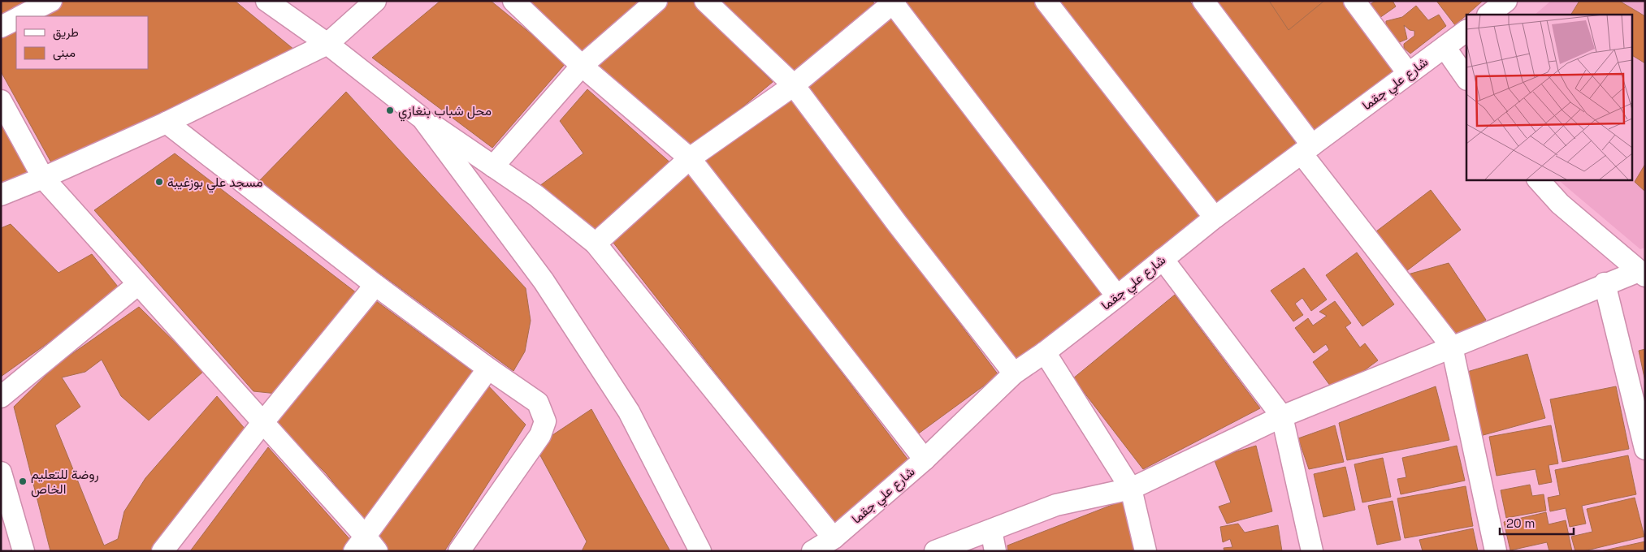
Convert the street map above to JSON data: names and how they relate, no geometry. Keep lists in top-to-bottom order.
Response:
{
  "streets": {
    "street": ["شارع علي جقما"]
  },
  "places": ["محل شباب بنغازي", "مسجد علي بوزغيبة", "روضة للتعليم الخاص"],
  "legend": ["طريق", "مبنى"],
  "scale_bar": "20 m"
}
